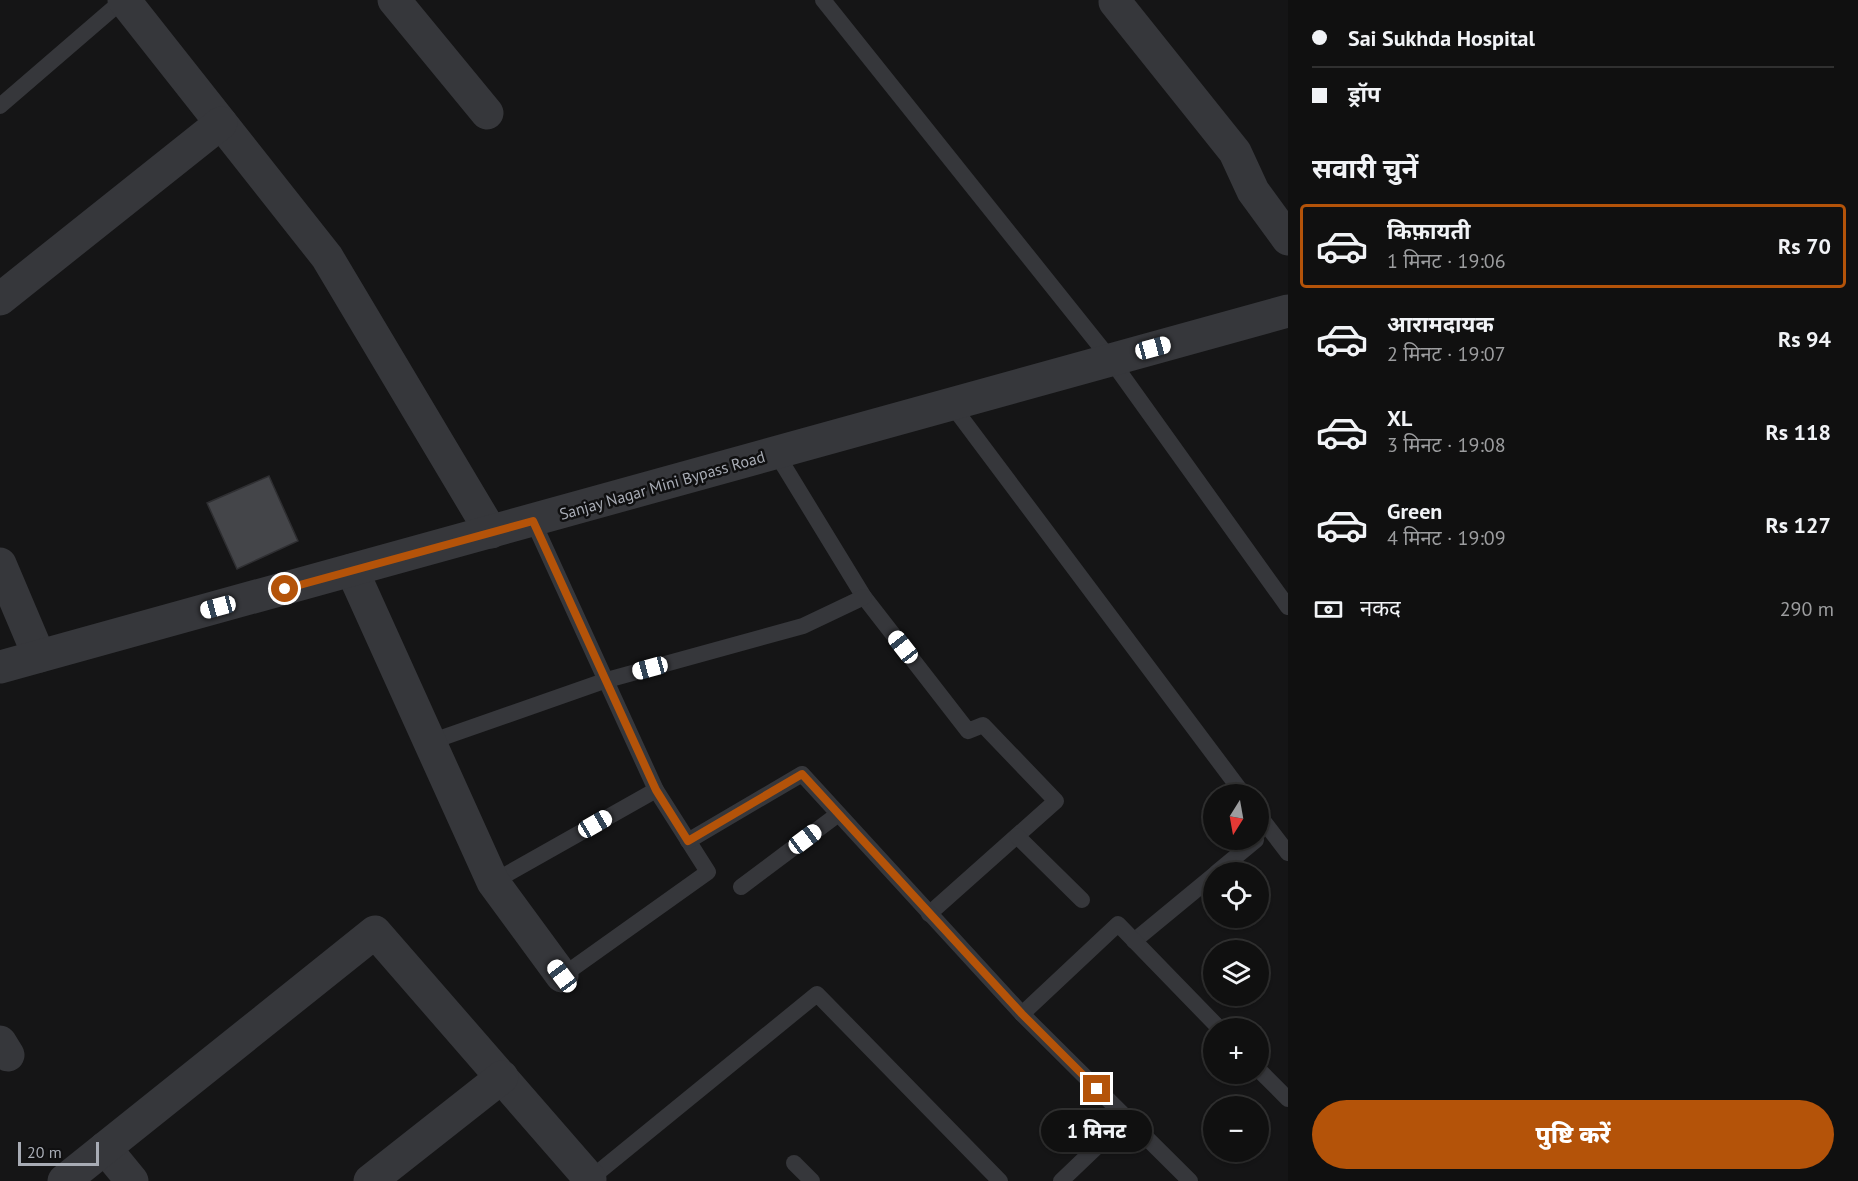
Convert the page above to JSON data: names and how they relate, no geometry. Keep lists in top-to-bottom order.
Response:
{
  "streets": {
    "street": ["Sanjay Nagar Mini Bypass Road"]
  },
  "scale_bar": "20 m",
  "north": "bottom",
  "page": {
    "banner": ["Sai Sukhda Hospital", "ड्रॉप"],
    "heading": "सवारी चुनें",
    "list": [
      {
        "name": "किफ़ायती",
        "note": "1 मिनट · 19:06",
        "value": "Rs 70"
      },
      {
        "name": "आरामदायक",
        "note": "2 मिनट · 19:07",
        "value": "Rs 94"
      },
      {
        "name": "XL",
        "note": "3 मिनट · 19:08",
        "value": "Rs 118"
      },
      {
        "name": "Green",
        "note": "4 मिनट · 19:09",
        "value": "Rs 127"
      }
    ],
    "pay": ["नकद", "290 m"],
    "map_buttons": ["+", "−"],
    "buttons": "पुष्टि करें",
    "bubble": "1 मिनट",
    "scale": "20 m"
  }
}
